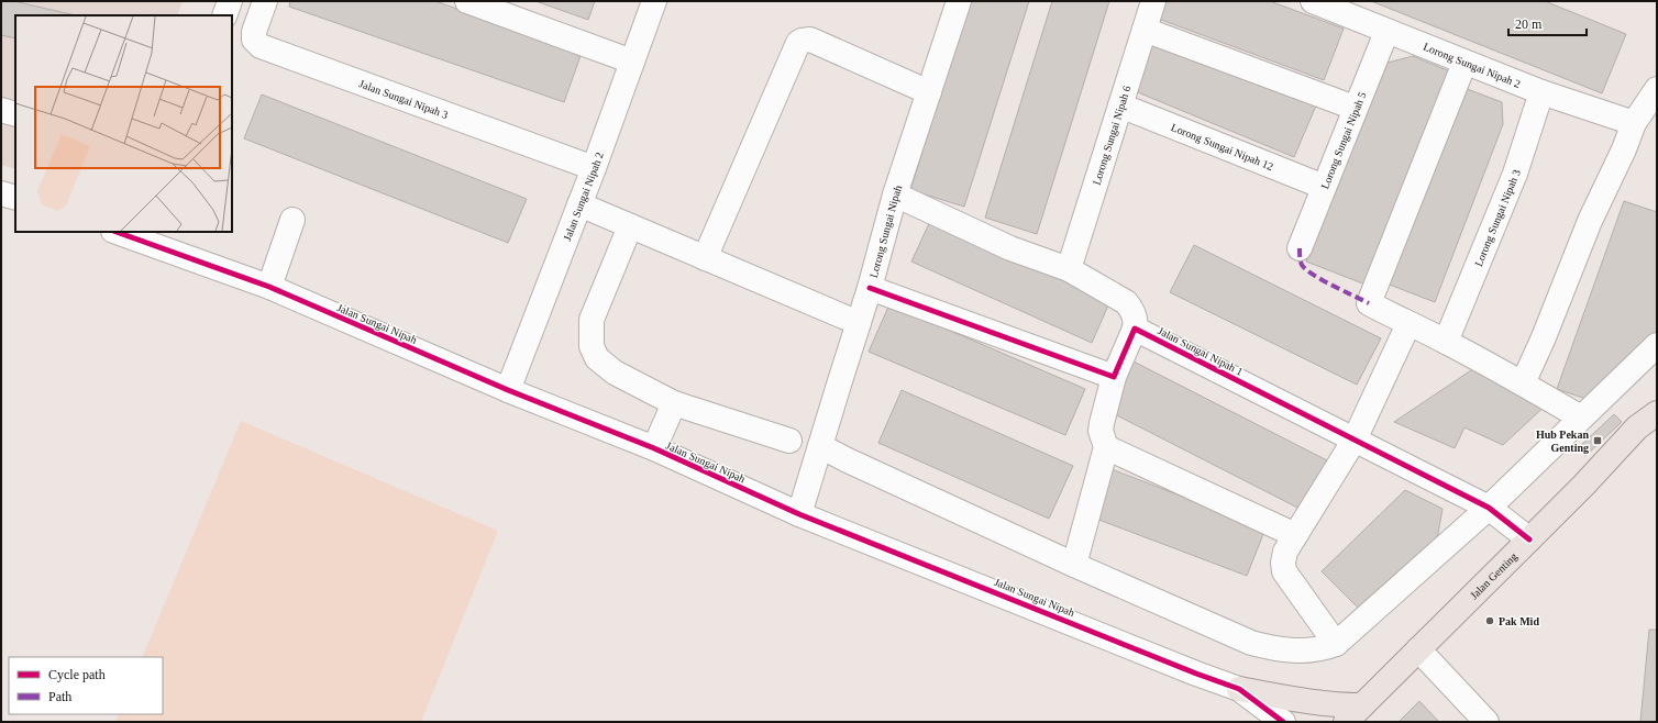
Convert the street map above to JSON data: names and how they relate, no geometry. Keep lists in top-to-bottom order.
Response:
{
  "streets": {
    "main road": ["Jalan Genting"],
    "street": [
      "Lorong Sungai Nipah 2",
      "Jalan Sungai Nipah 3",
      "Lorong Sungai Nipah 6",
      "Lorong Sungai Nipah 5",
      "Lorong Sungai Nipah 12",
      "Jalan Sungai Nipah 2",
      "Lorong Sungai Nipah 3",
      "Lorong Sungai Nipah",
      "Jalan Sungai Nipah",
      "Jalan Sungai Nipah 1"
    ]
  },
  "crossings": [
    ["Lorong Sungai Nipah 2", "Lorong Sungai Nipah 5"],
    ["Lorong Sungai Nipah 2", "Lorong Sungai Nipah 3"],
    ["Jalan Sungai Nipah 3", "Jalan Sungai Nipah 2"],
    ["Lorong Sungai Nipah 6", "Lorong Sungai Nipah 12"],
    ["Lorong Sungai Nipah 5", "Lorong Sungai Nipah 12"],
    ["Jalan Sungai Nipah 2", "Jalan Sungai Nipah"],
    ["Lorong Sungai Nipah", "Jalan Sungai Nipah"],
    ["Jalan Sungai Nipah 1", "Jalan Genting"]
  ],
  "places": {
    "transit": ["Hub Pekan Genting"],
    "other": ["Pak Mid"]
  },
  "legend": ["Cycle path", "Path"],
  "scale_bar": "20 m"
}
